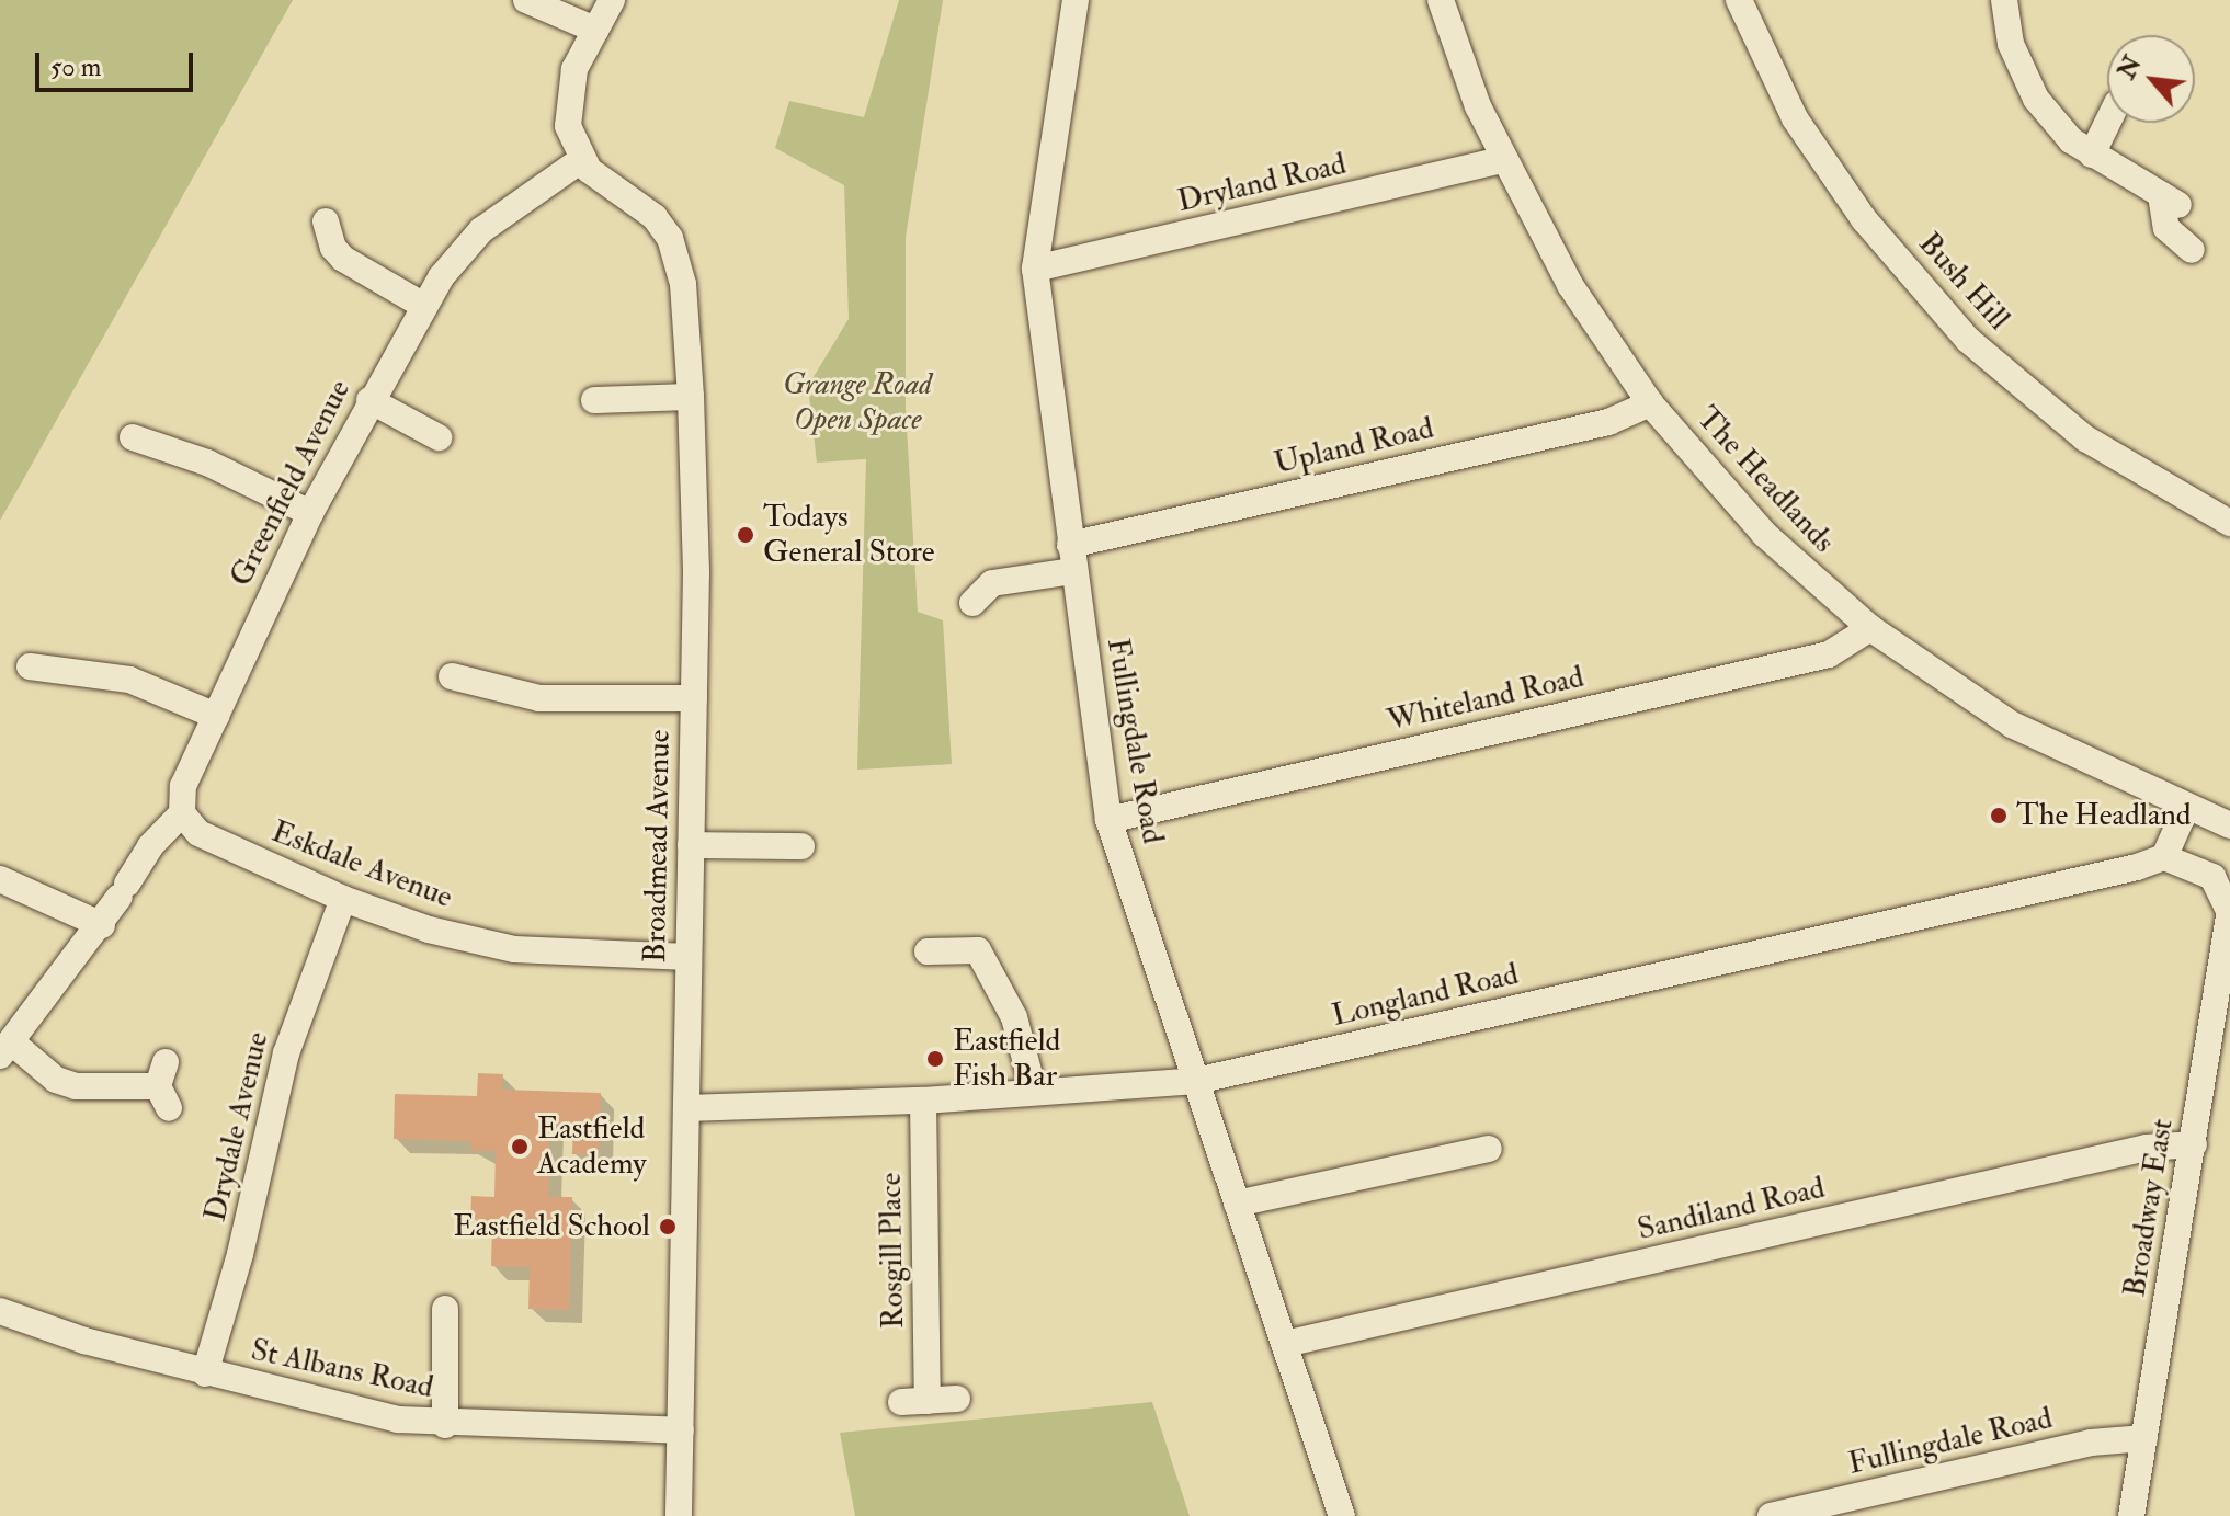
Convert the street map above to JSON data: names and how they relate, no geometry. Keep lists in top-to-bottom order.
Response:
{
  "streets": {
    "street": [
      "Dryland Road",
      "Bush Hill",
      "Upland Road",
      "The Headlands",
      "Greenfield Avenue",
      "Whiteland Road",
      "Fullingdale Road",
      "Broadmead Avenue",
      "Eskdale Avenue",
      "Longland Road",
      "Drydale Avenue",
      "Broadway East",
      "Sandiland Road",
      "Rosgill Place",
      "St Albans Road"
    ]
  },
  "crossings": [
    ["Dryland Road", "The Headlands"],
    ["Dryland Road", "Fullingdale Road"],
    ["Upland Road", "The Headlands"],
    ["Upland Road", "Fullingdale Road"],
    ["The Headlands", "Whiteland Road"],
    ["Greenfield Avenue", "Broadmead Avenue"],
    ["Greenfield Avenue", "Eskdale Avenue"],
    ["Whiteland Road", "Fullingdale Road"],
    ["Fullingdale Road", "Longland Road"],
    ["Fullingdale Road", "Broadway East"],
    ["Fullingdale Road", "Sandiland Road"],
    ["Broadmead Avenue", "Eskdale Avenue"],
    ["Broadmead Avenue", "Longland Road"],
    ["Broadmead Avenue", "St Albans Road"],
    ["Eskdale Avenue", "Drydale Avenue"],
    ["Longland Road", "Rosgill Place"],
    ["Drydale Avenue", "St Albans Road"],
    ["Broadway East", "Sandiland Road"]
  ],
  "parks": ["Grange Road Open Space"],
  "places": [
    "Todays General Store",
    "The Headland",
    "Eastfield Fish Bar",
    "Eastfield Academy",
    "Eastfield School"
  ],
  "scale_bar": "50 m",
  "north": "top left"
}
